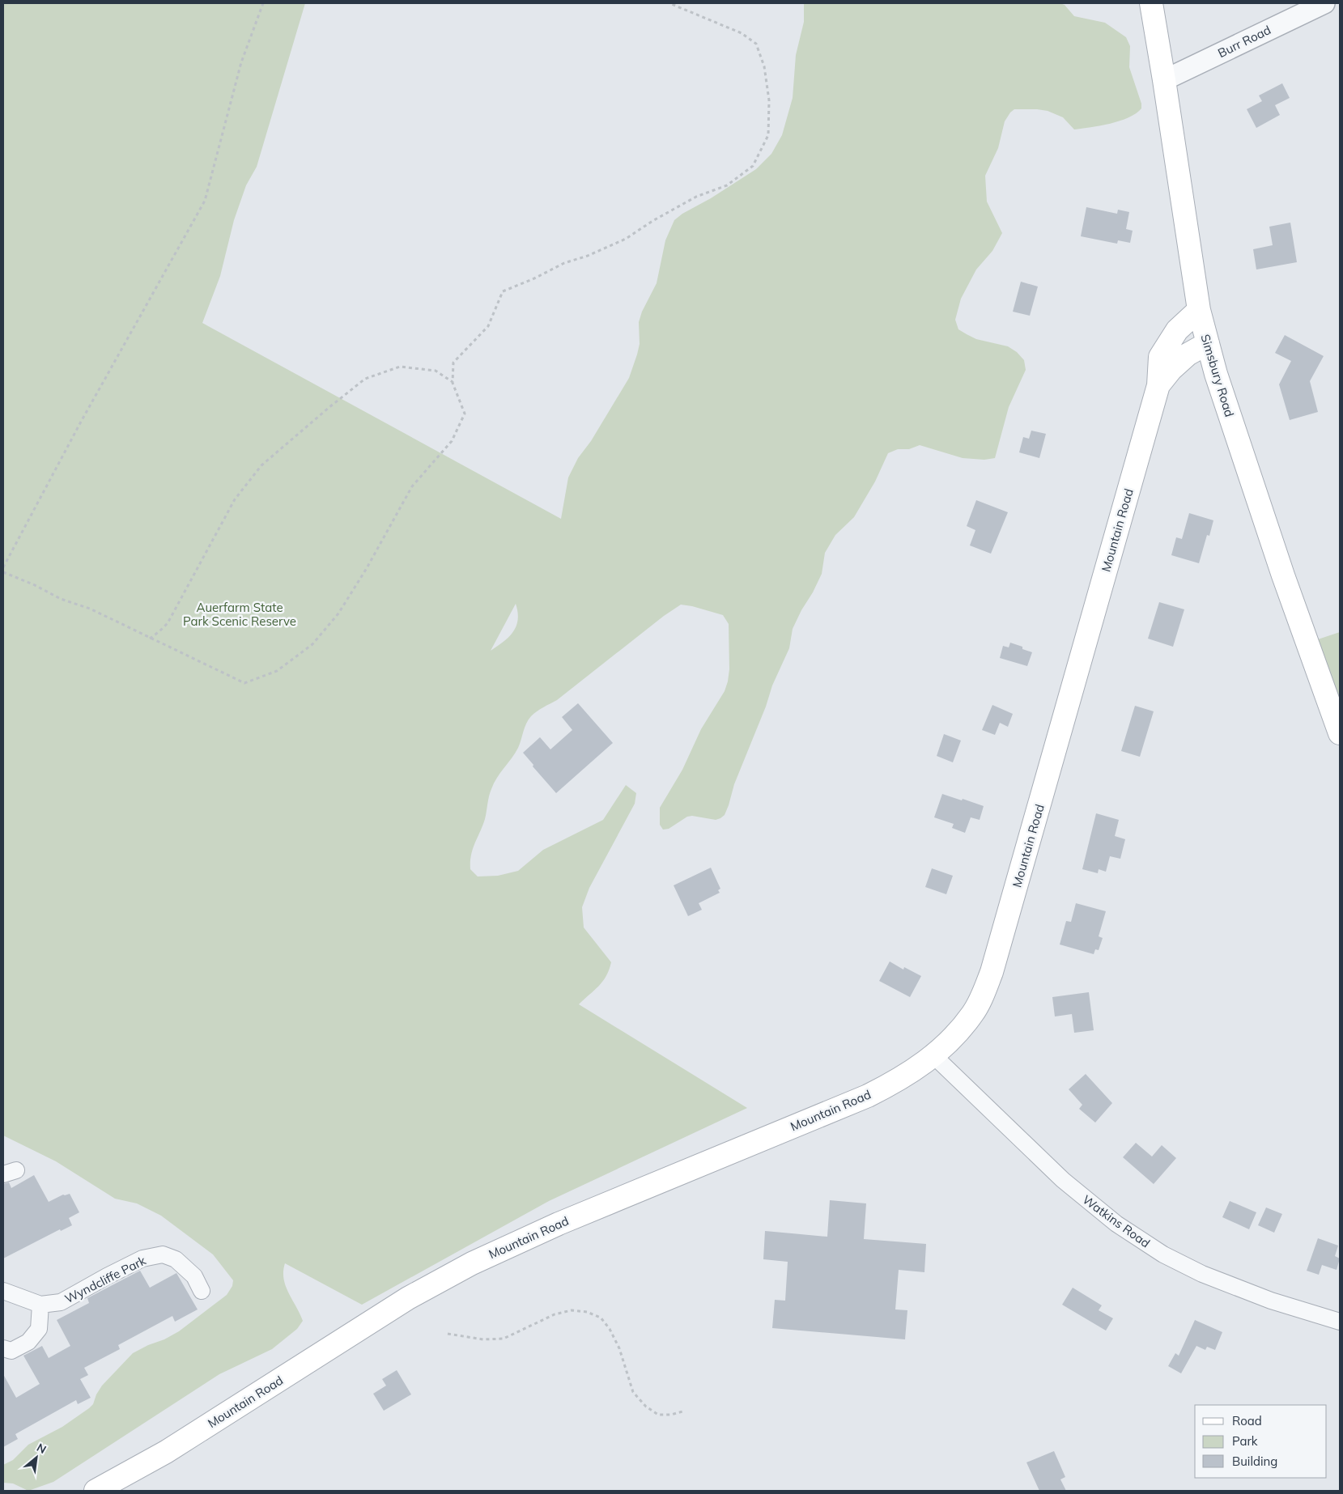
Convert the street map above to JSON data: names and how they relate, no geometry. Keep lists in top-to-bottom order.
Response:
{
  "streets": {
    "main road": ["Simsbury Road", "Mountain Road"],
    "street": ["Burr Road", "Watkins Road", "Wyndcliffe Park"]
  },
  "crossings": [
    ["Burr Road", "Simsbury Road"],
    ["Simsbury Road", "Mountain Road"],
    ["Mountain Road", "Watkins Road"]
  ],
  "parks": ["Auerfarm State Park Scenic Reserve"],
  "legend": ["Road", "Park", "Building"],
  "north": "top right"
}
